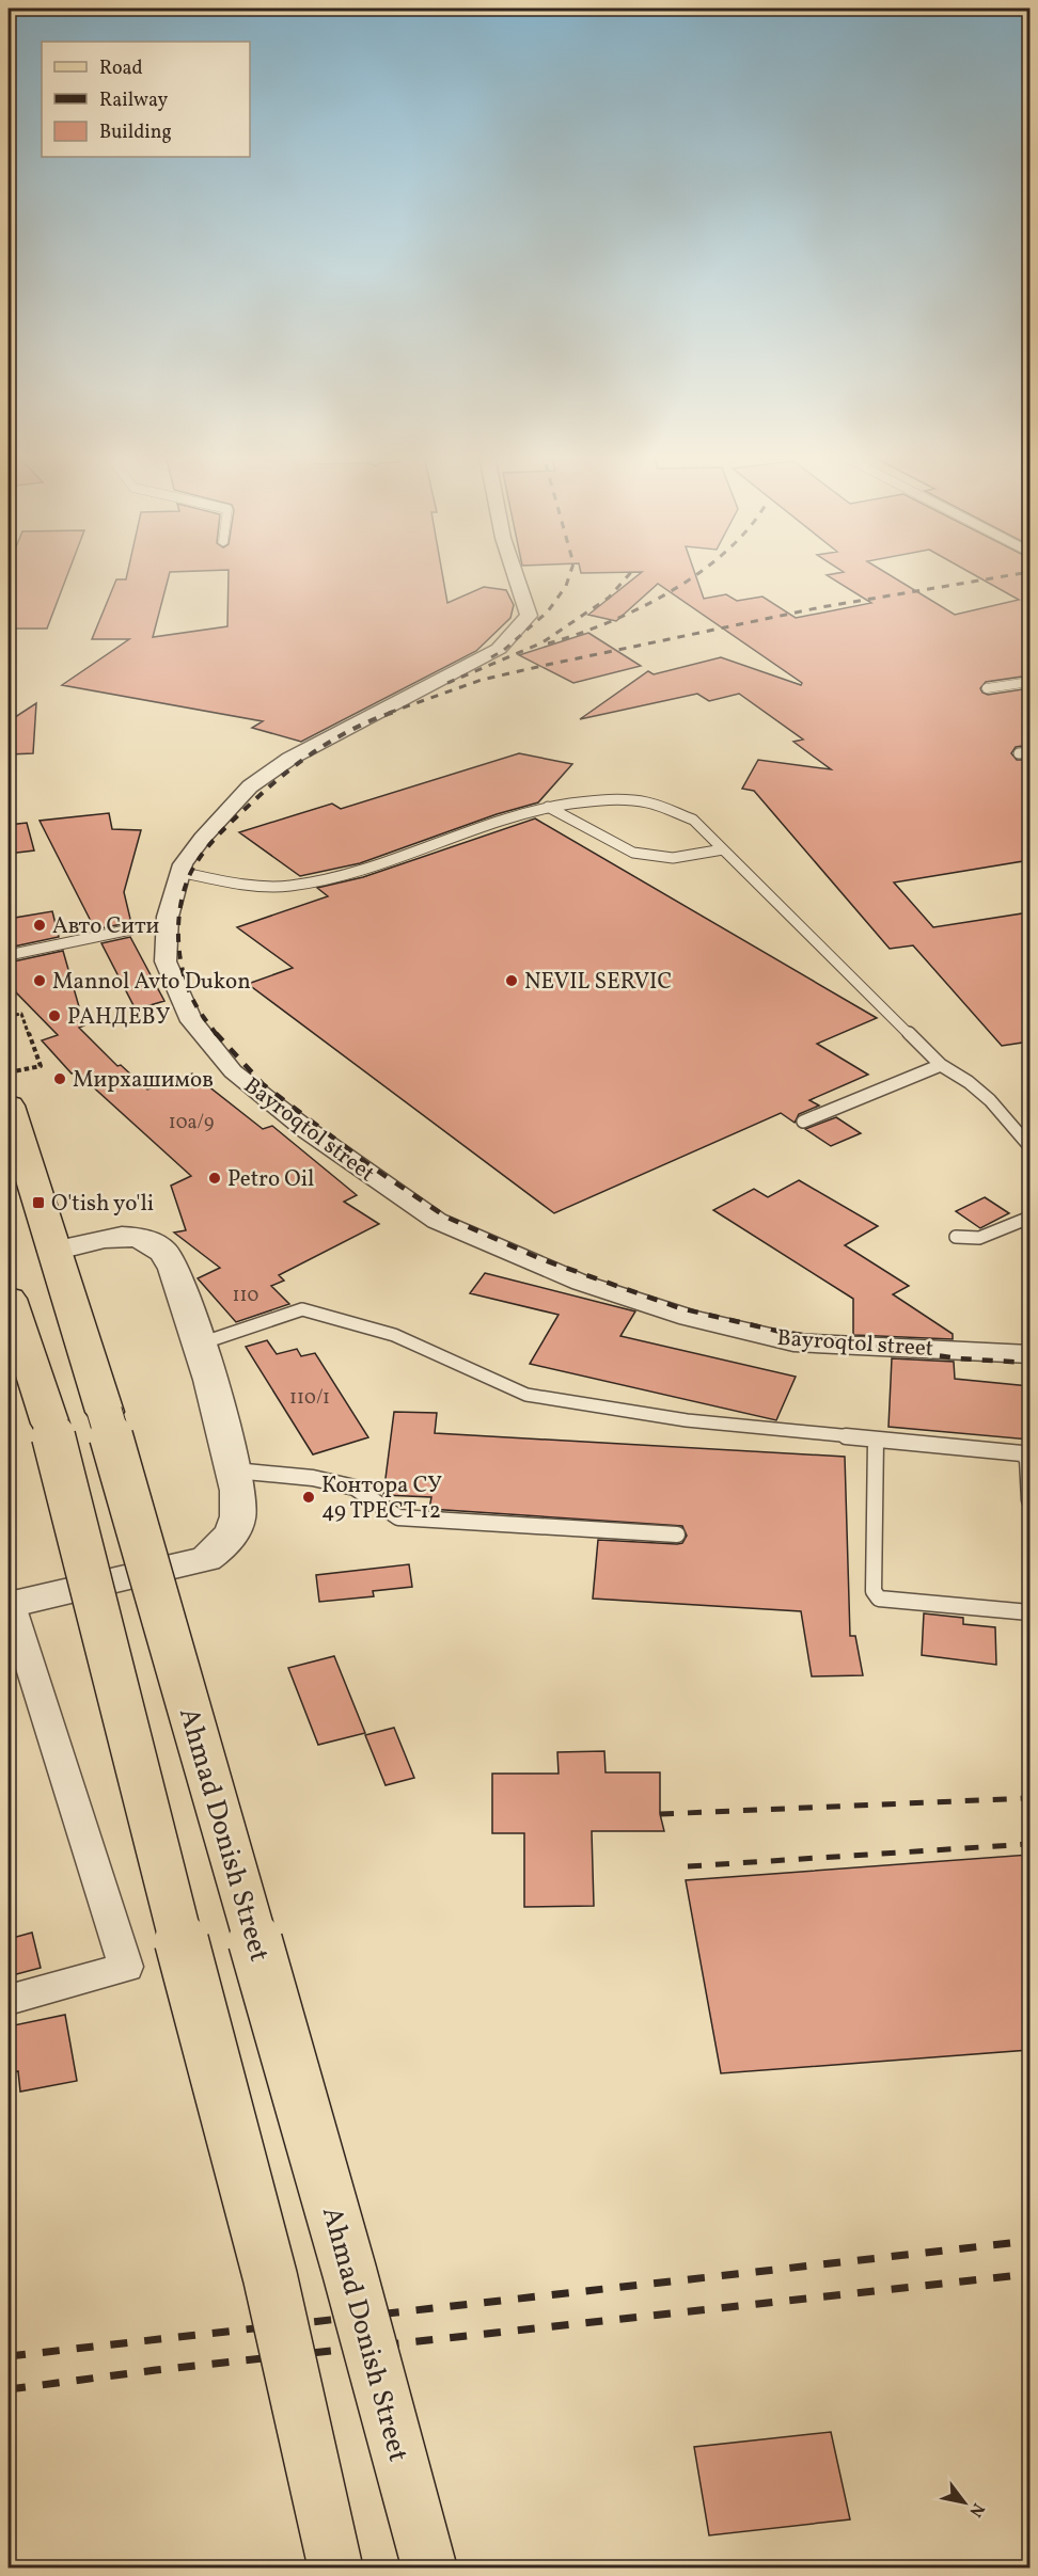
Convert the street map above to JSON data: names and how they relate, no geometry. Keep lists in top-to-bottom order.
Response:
{
  "streets": {
    "main road": ["Ahmad Donish Street"],
    "street": ["Bayroqtol street"]
  },
  "places": {
    "other": [
      "Авто Сити",
      "Mannol Avto Dukon",
      "NEVIL SERVIC",
      "РАНДЕВУ",
      "Мирхашимов",
      "Petro Oil",
      "Контора СУ 49 ТРЕСТ 12"
    ],
    "transit": ["O'tish yo'li"]
  },
  "house_numbers": ["10a/9", "110", "110/1"],
  "legend": ["Road", "Railway", "Building"],
  "north": "bottom right"
}
